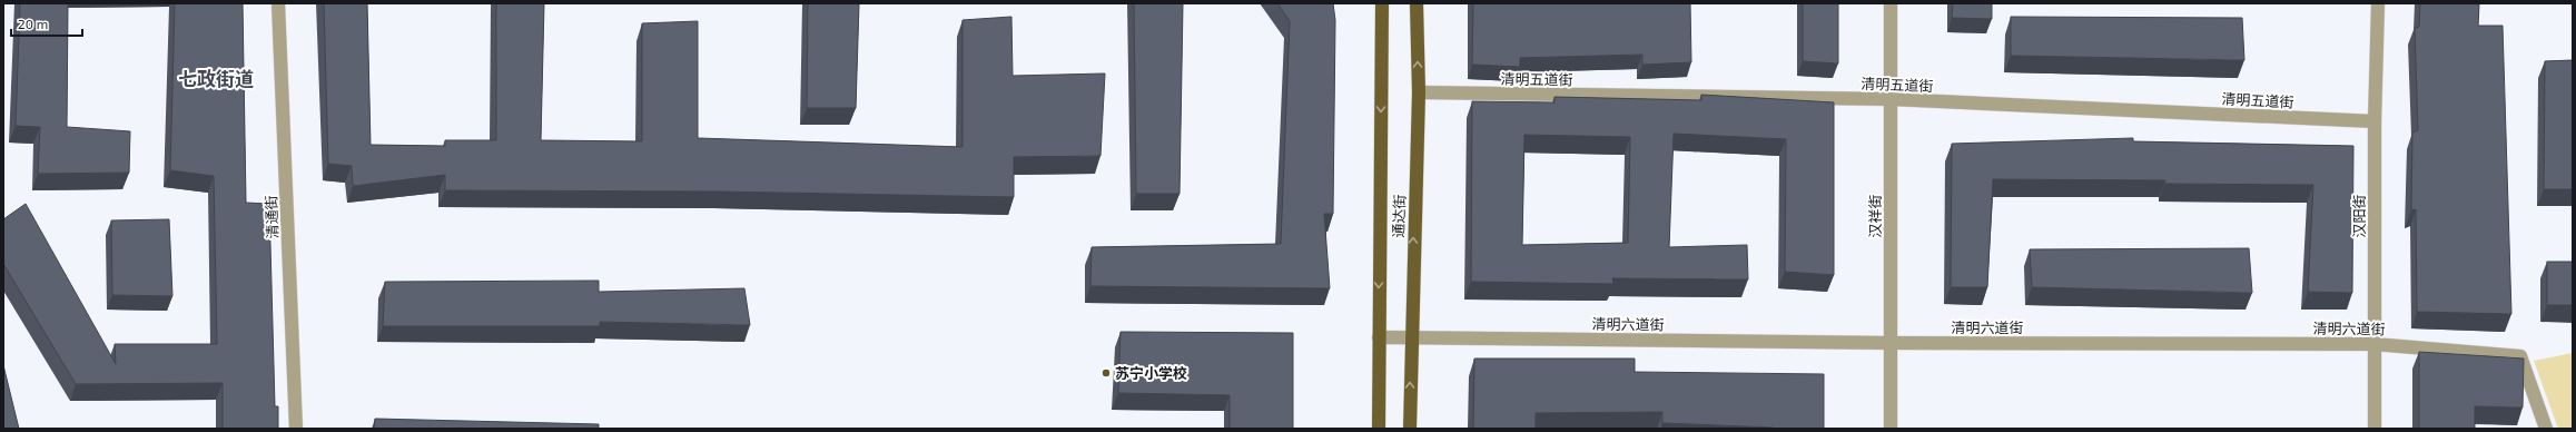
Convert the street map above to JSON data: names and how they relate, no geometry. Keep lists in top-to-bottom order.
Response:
{
  "streets": {
    "main road": ["通达街"],
    "street": [
      "清明五道街",
      "汉祥街",
      "汉阳街",
      "清通街",
      "清明六道街"
    ]
  },
  "crossings": [
    ["清明五道街", "通达街"],
    ["清明五道街", "汉祥街"],
    ["清明五道街", "汉阳街"],
    ["通达街", "清明六道街"],
    ["汉祥街", "清明六道街"],
    ["汉阳街", "清明六道街"]
  ],
  "districts": ["七政街道"],
  "places": ["苏宁小学校"],
  "scale_bar": "20 m"
}
